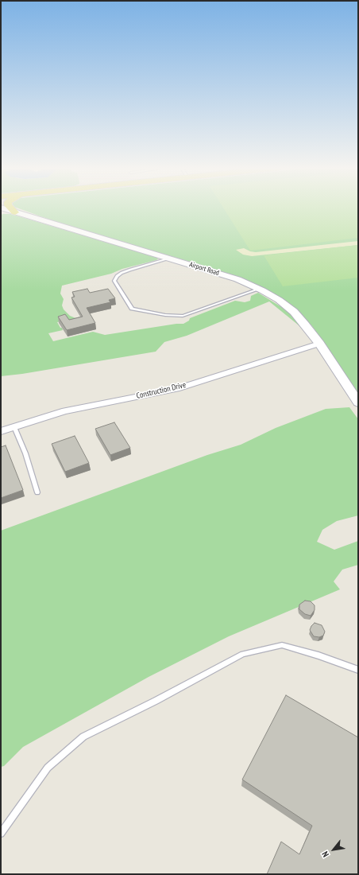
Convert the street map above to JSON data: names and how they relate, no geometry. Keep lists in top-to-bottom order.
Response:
{
  "streets": {
    "main road": ["Airport Road"],
    "street": ["Construction Drive"]
  },
  "crossings": [
    ["Airport Road", "Construction Drive"]
  ],
  "north": "bottom left"
}
